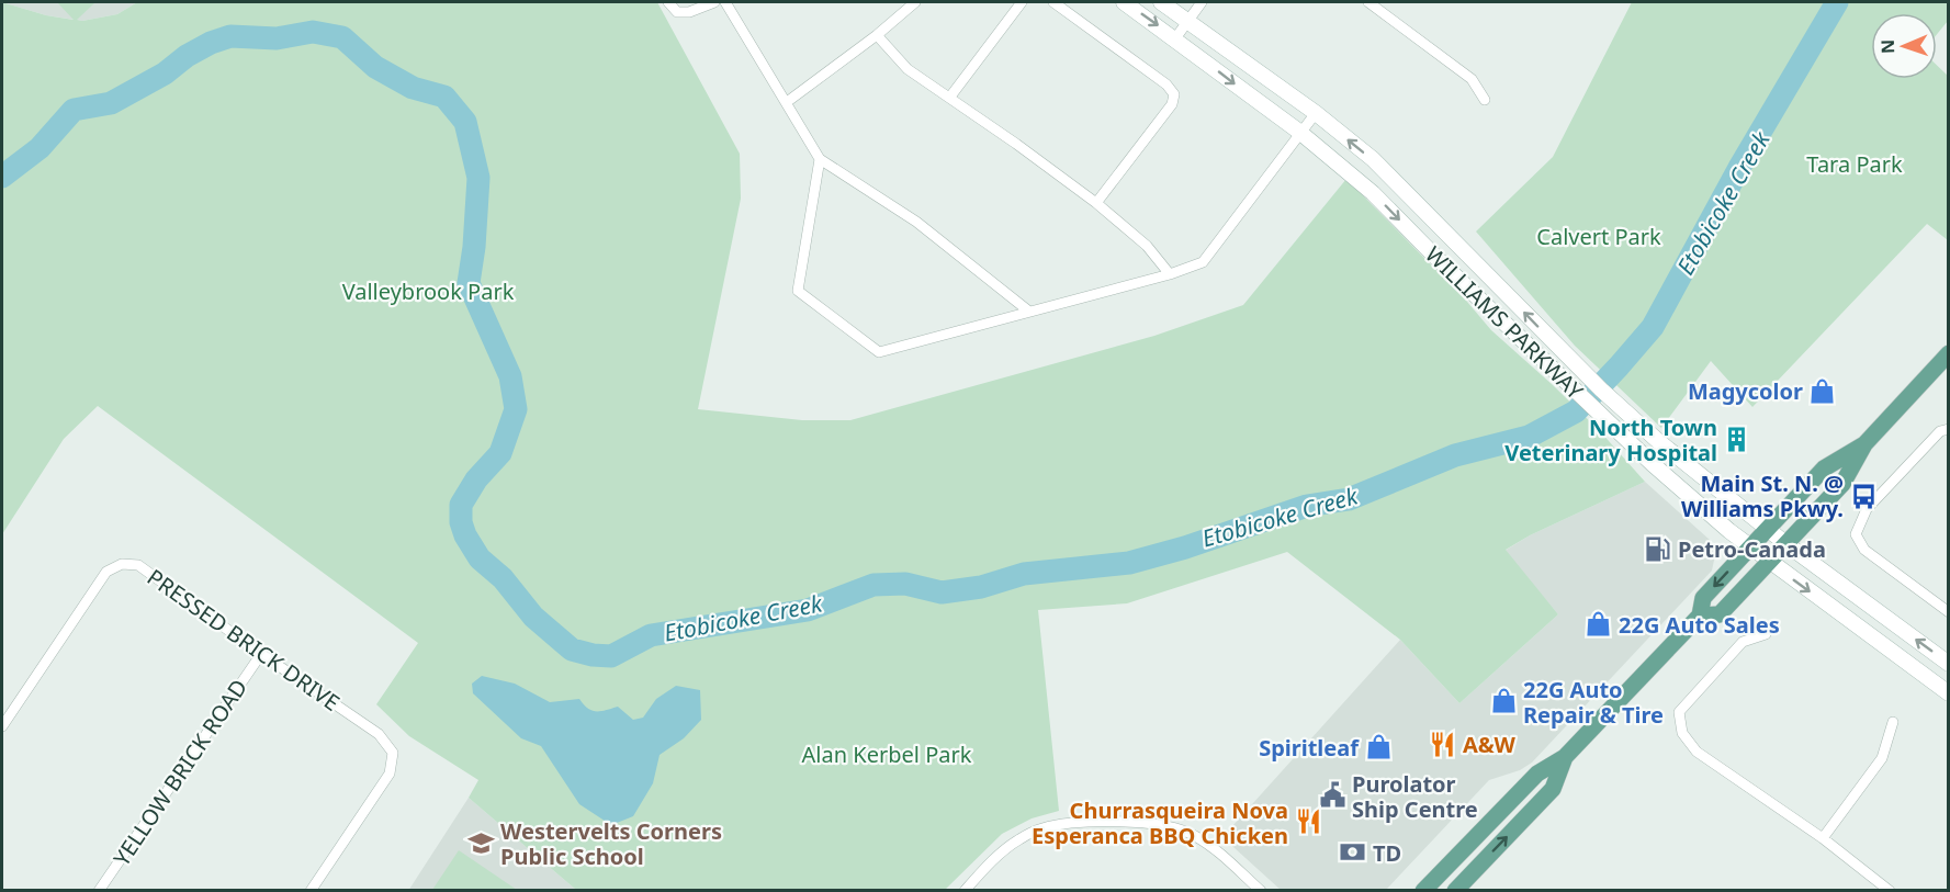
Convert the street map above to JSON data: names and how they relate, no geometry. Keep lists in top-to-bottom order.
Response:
{
  "streets": {
    "main road": ["WILLIAMS PARKWAY"],
    "street": ["PRESSED BRICK DRIVE", "YELLOW BRICK ROAD"]
  },
  "crossings": [
    ["PRESSED BRICK DRIVE", "YELLOW BRICK ROAD"]
  ],
  "water": ["Etobicoke Creek"],
  "parks": [
    "Tara Park",
    "Calvert Park",
    "Valleybrook Park",
    "Alan Kerbel Park"
  ],
  "places": {
    "shop": [
      "Magycolor",
      "22G Auto Sales",
      "22G Auto Repair & Tire",
      "Spiritleaf"
    ],
    "building": ["North Town Veterinary Hospital"],
    "bus stop": ["Main St. N. @ Williams Pkwy."],
    "fuel station": ["Petro-Canada"],
    "restaurant": ["A&W", "Churrasqueira Nova Esperanca BBQ Chicken"],
    "public building": ["Purolator Ship Centre"],
    "school or university": ["Westervelts Corners Public School"],
    "bank": ["TD"]
  },
  "north": "left"
}
